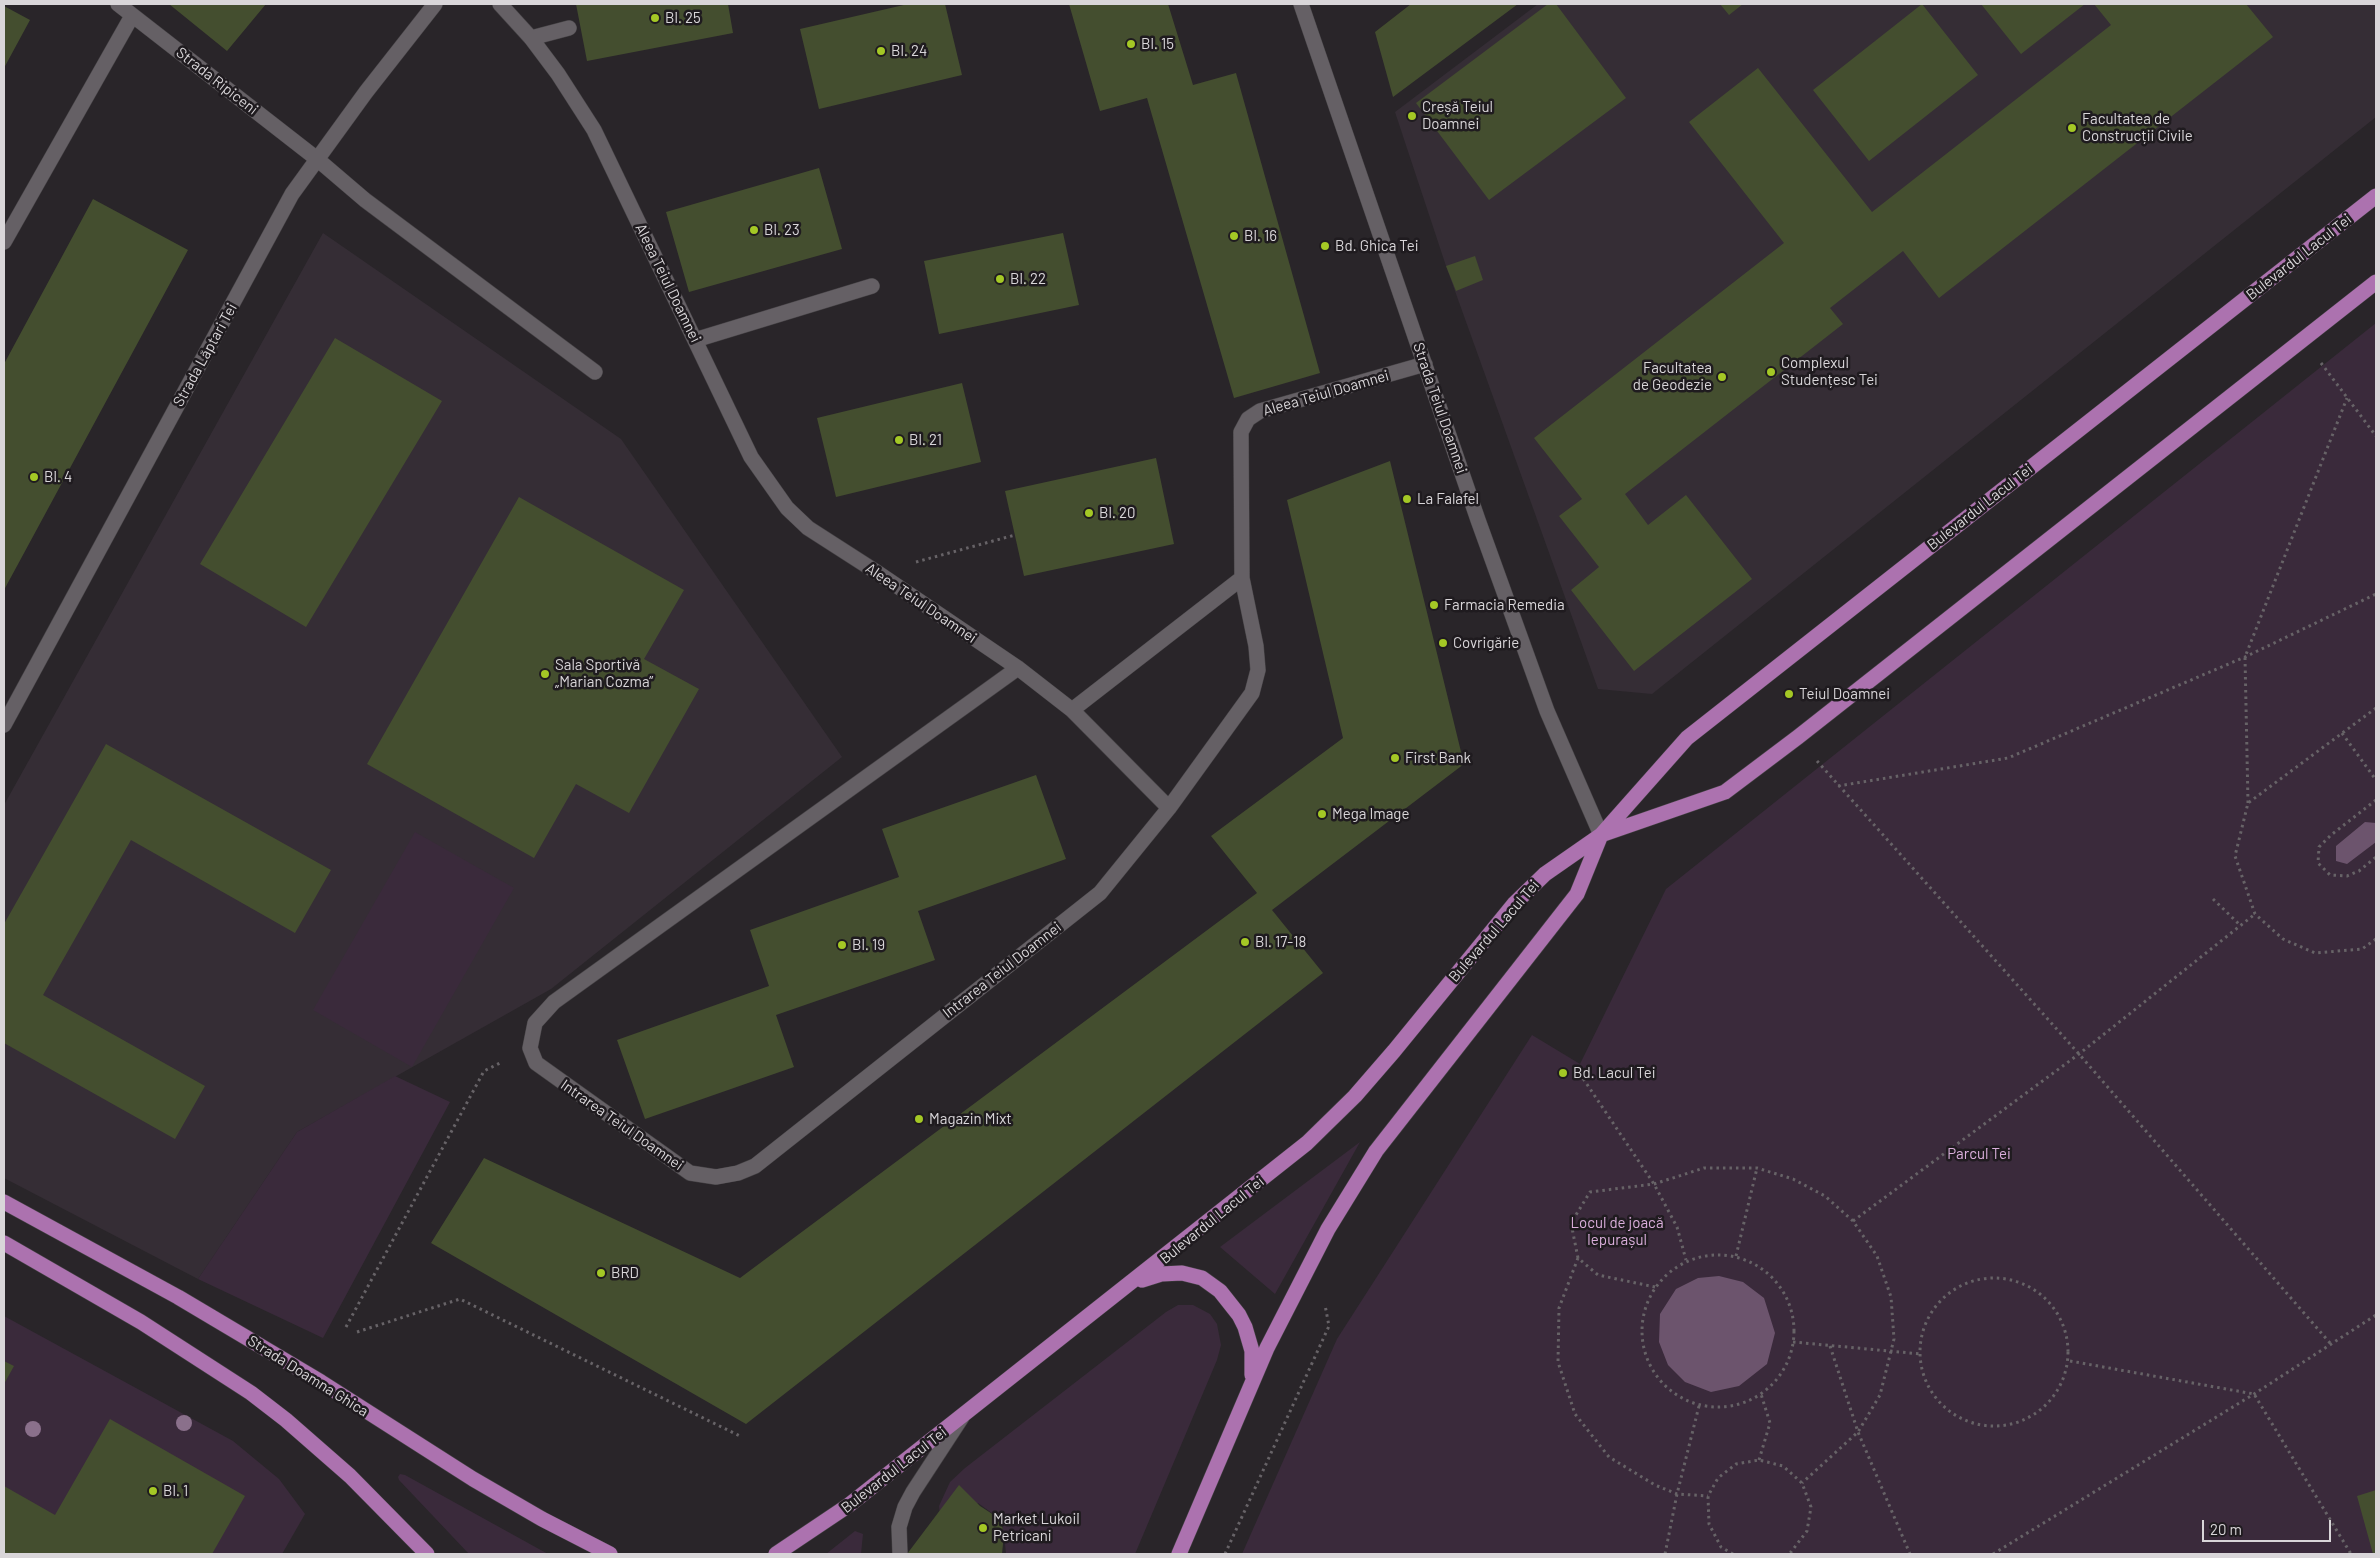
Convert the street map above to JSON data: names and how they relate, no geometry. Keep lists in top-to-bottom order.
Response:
{
  "streets": {
    "main road": ["Bulevardul Lacul Tei", "Strada Doamna Ghica"],
    "street": [
      "Strada Ripiceni",
      "Aleea Teiul Doamnei",
      "Strada Lăptari Tei",
      "Strada Teiul Doamnei",
      "Intrarea Teiul Doamnei"
    ]
  },
  "crossings": [
    ["Strada Ripiceni", "Strada Lăptari Tei"],
    ["Bulevardul Lacul Tei", "Strada Teiul Doamnei"],
    ["Aleea Teiul Doamnei", "Strada Teiul Doamnei"],
    ["Aleea Teiul Doamnei", "Intrarea Teiul Doamnei"]
  ],
  "parks": ["Parcul Tei", "Locul de joacă Iepurașul"],
  "places": [
    "Bl. 25",
    "Bl. 15",
    "Bl. 24",
    "Creșă Teiul Doamnei",
    "Facultatea de Construcții Civile",
    "Bl. 23",
    "Bl. 16",
    "Bd. Ghica Tei",
    "Bl. 22",
    "Complexul Studențesc Tei",
    "Facultatea de Geodezie",
    "Bl. 21",
    "Bl. 4",
    "La Falafel",
    "Bl. 20",
    "Farmacia Remedia",
    "Covrigărie",
    "Sala Sportivă „Marian Cozma”",
    "Teiul Doamnei",
    "First Bank",
    "Mega Image",
    "Bl. 17-18",
    "Bl. 19",
    "Bd. Lacul Tei",
    "Magazin Mixt",
    "BRD",
    "Bl. 1",
    "Market Lukoil Petricani"
  ],
  "scale_bar": "20 m"
}
